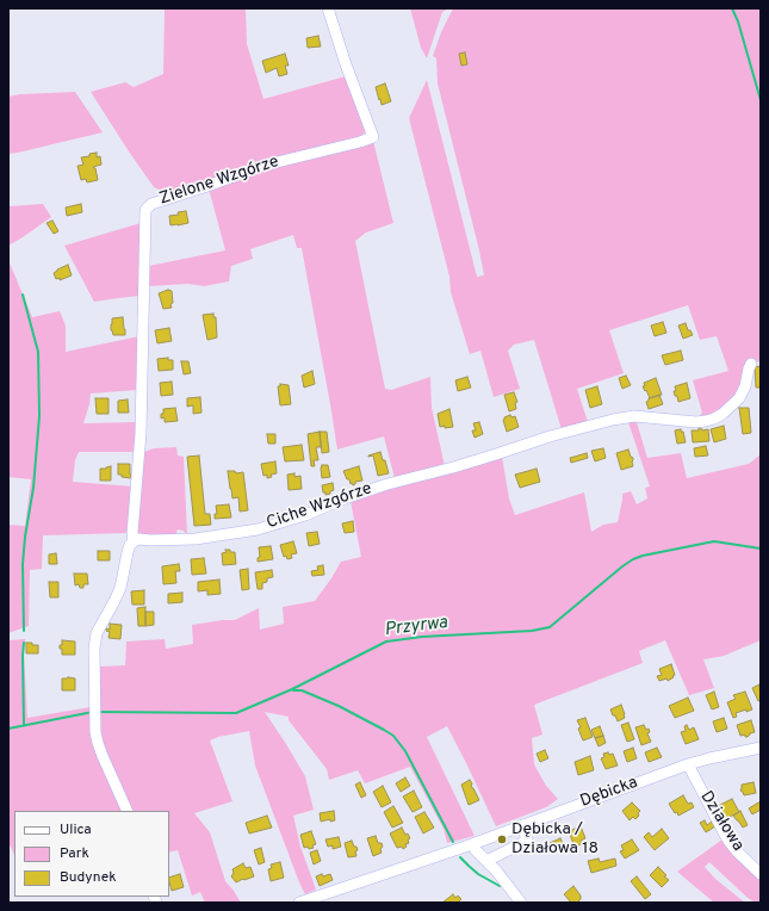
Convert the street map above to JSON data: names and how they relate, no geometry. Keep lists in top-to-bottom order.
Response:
{
  "streets": {
    "street": [
      "Zielone Wzgórze",
      "Ciche Wzgórze",
      "Dębicka",
      "Działowa"
    ]
  },
  "crossings": [
    ["Zielone Wzgórze", "Ciche Wzgórze"],
    ["Dębicka", "Działowa"]
  ],
  "water": ["Przyrwa"],
  "places": ["Dębicka / Działowa 18"],
  "legend": ["Ulica", "Park", "Budynek"]
}
